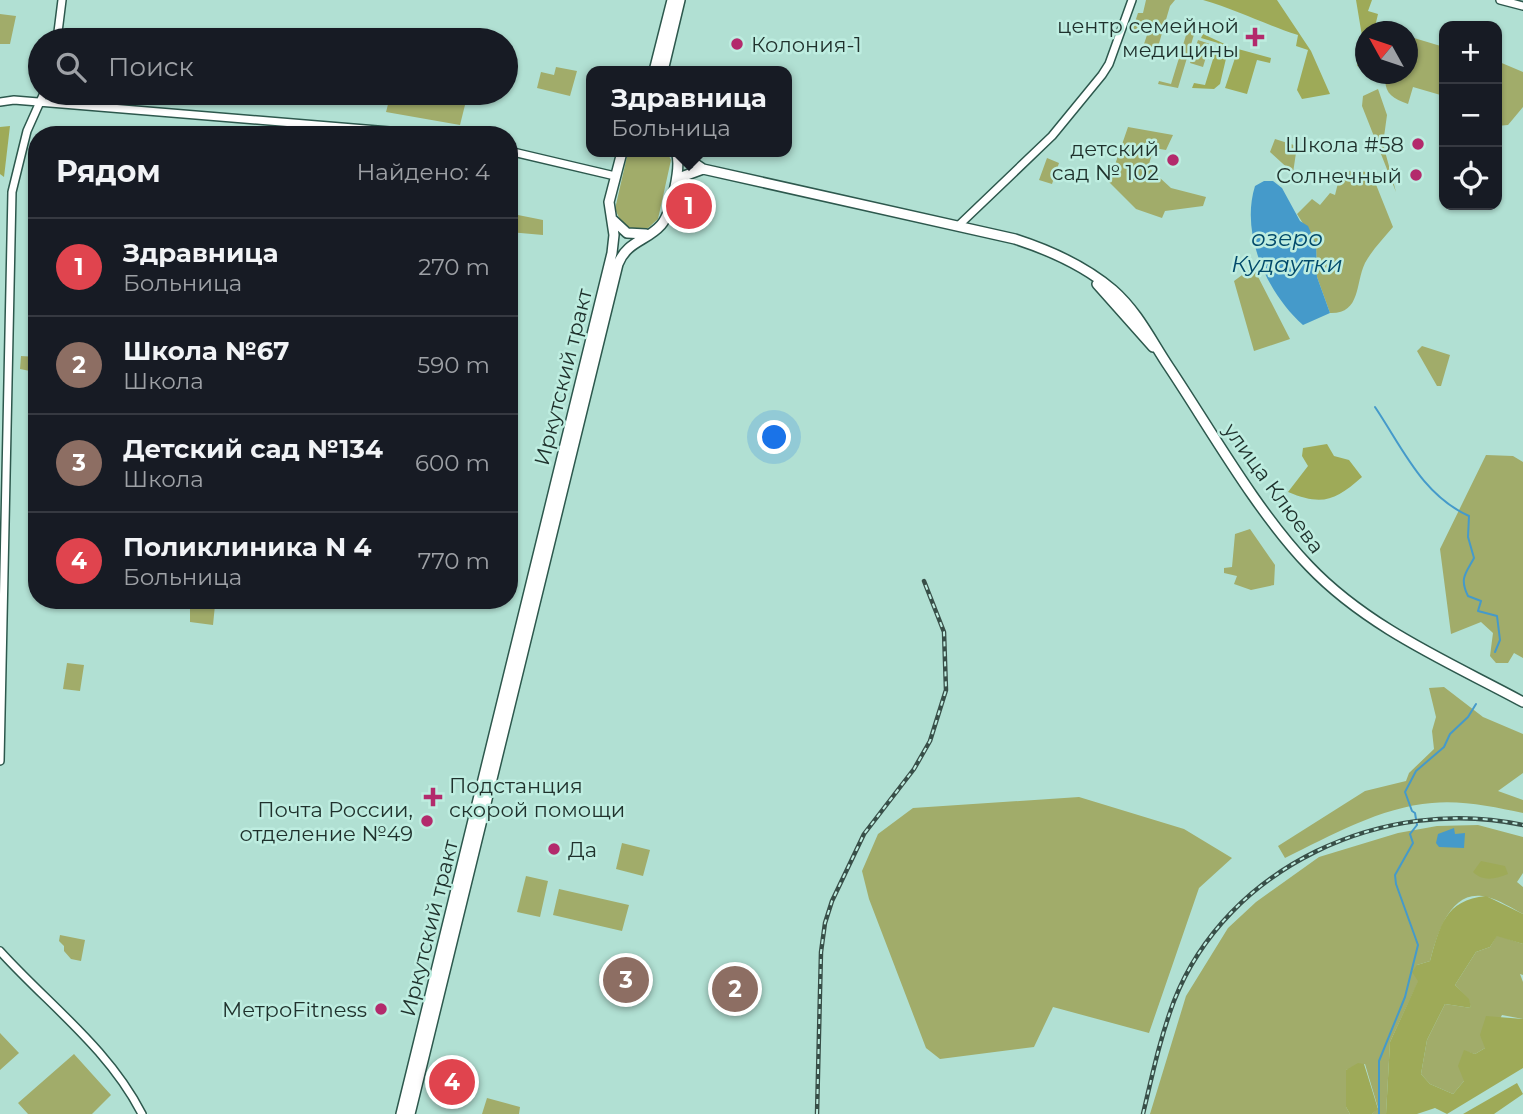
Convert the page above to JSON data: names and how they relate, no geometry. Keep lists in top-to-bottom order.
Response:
{
  "streets": {
    "main road": ["Иркутский тракт", "улица Клюева"]
  },
  "water": ["озеро Кудаутки"],
  "places": {
    "health": ["центр семейной медицины", "Подстанция скорой помощи"],
    "other": [
      "Колония-1",
      "Школа #58",
      "детский сад № 102",
      "Солнечный",
      "Почта России, отделение №49",
      "Да",
      "МетроFitness"
    ]
  },
  "north": "top left",
  "page": {
    "map_buttons": ["+", "−"],
    "search": "Поиск",
    "popup": ["Здравница", "Больница"],
    "heading": ["Рядом", "Найдено: 4"],
    "pins": [
      "1",
      "3",
      "2",
      "4"
    ],
    "list": [
      {
        "mark": "1",
        "name": "Здравница",
        "note": "Больница",
        "value": "270 m"
      },
      {
        "mark": "2",
        "name": "Школа №67",
        "note": "Школа",
        "value": "590 m"
      },
      {
        "mark": "3",
        "name": "Детский сад №134",
        "note": "Школа",
        "value": "600 m"
      },
      {
        "mark": "4",
        "name": "Поликлиника N 4",
        "note": "Больница",
        "value": "770 m"
      }
    ]
  }
}
